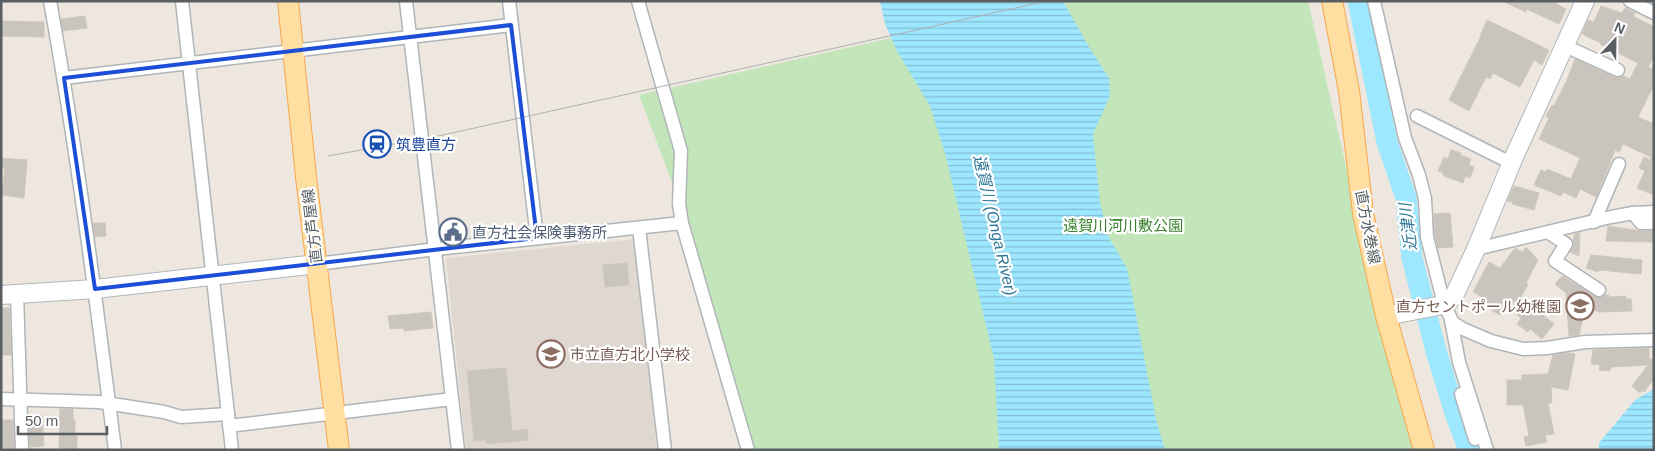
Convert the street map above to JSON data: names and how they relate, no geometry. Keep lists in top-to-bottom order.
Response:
{
  "streets": {
    "main road": ["直方芦屋線", "直方水巻線"]
  },
  "water": ["遠賀川 (Onga River)", "近津川"],
  "parks": ["遠賀川河川敷公園"],
  "places": {
    "station": ["筑豊直方"],
    "public building": ["直方社会保険事務所"],
    "school or university": ["直方セントポール幼稚園", "市立直方北小学校"]
  },
  "scale_bar": "50 m",
  "north": "top"
}
